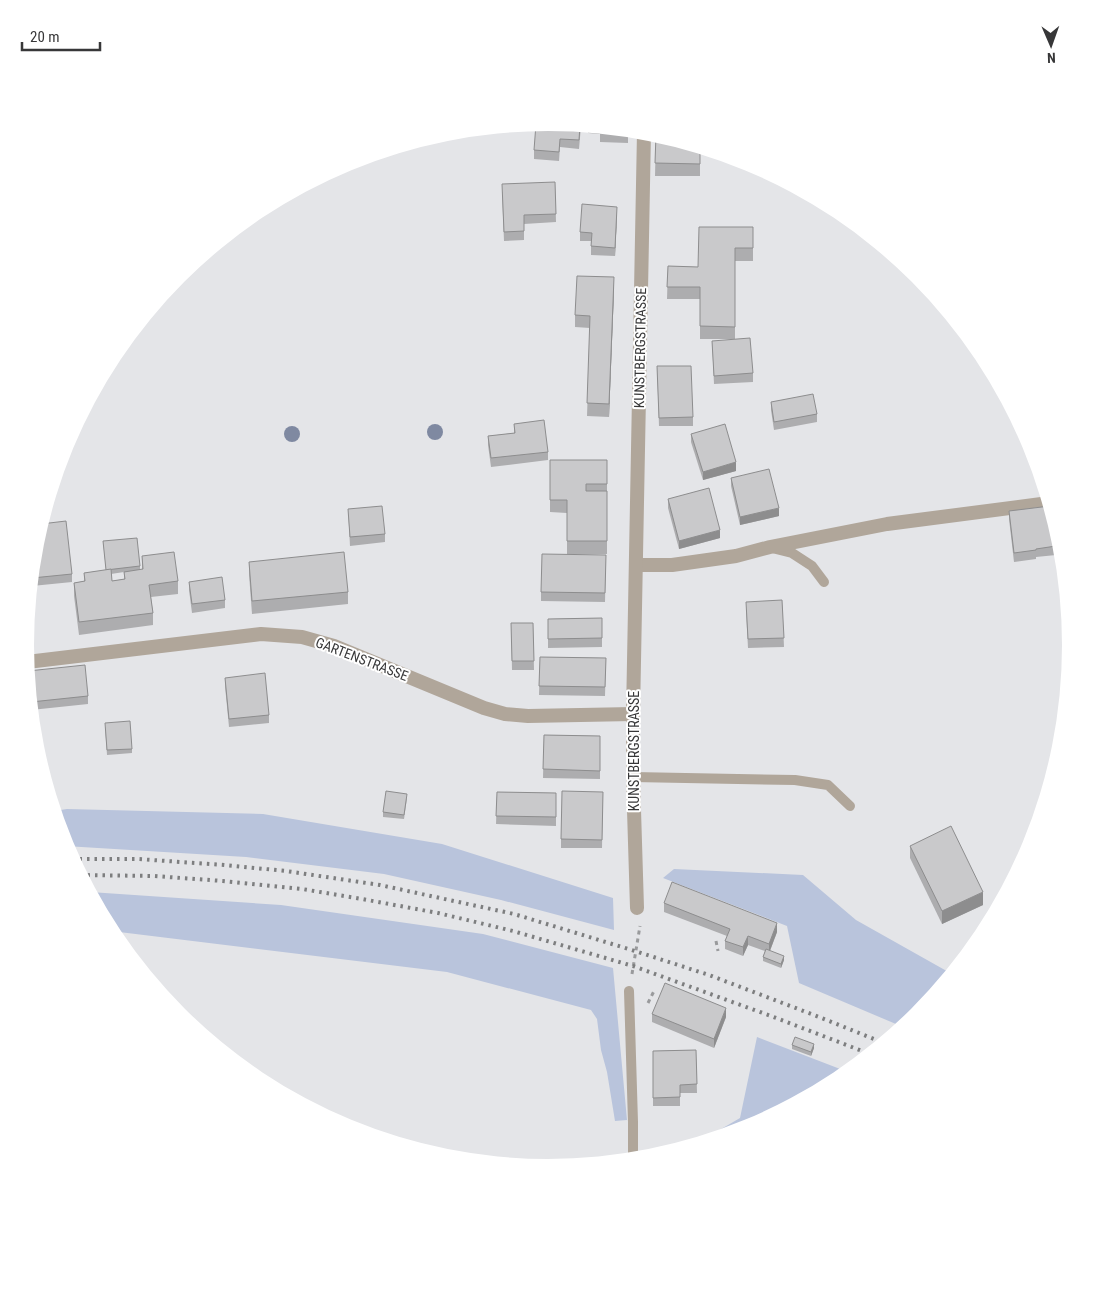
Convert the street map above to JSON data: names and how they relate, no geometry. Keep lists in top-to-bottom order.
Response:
{
  "streets": {
    "street": ["KUNSTBERGSTRASSE", "GARTENSTRASSE"]
  },
  "crossings": [
    ["KUNSTBERGSTRASSE", "GARTENSTRASSE"]
  ],
  "scale_bar": "20 m",
  "north": "bottom"
}
